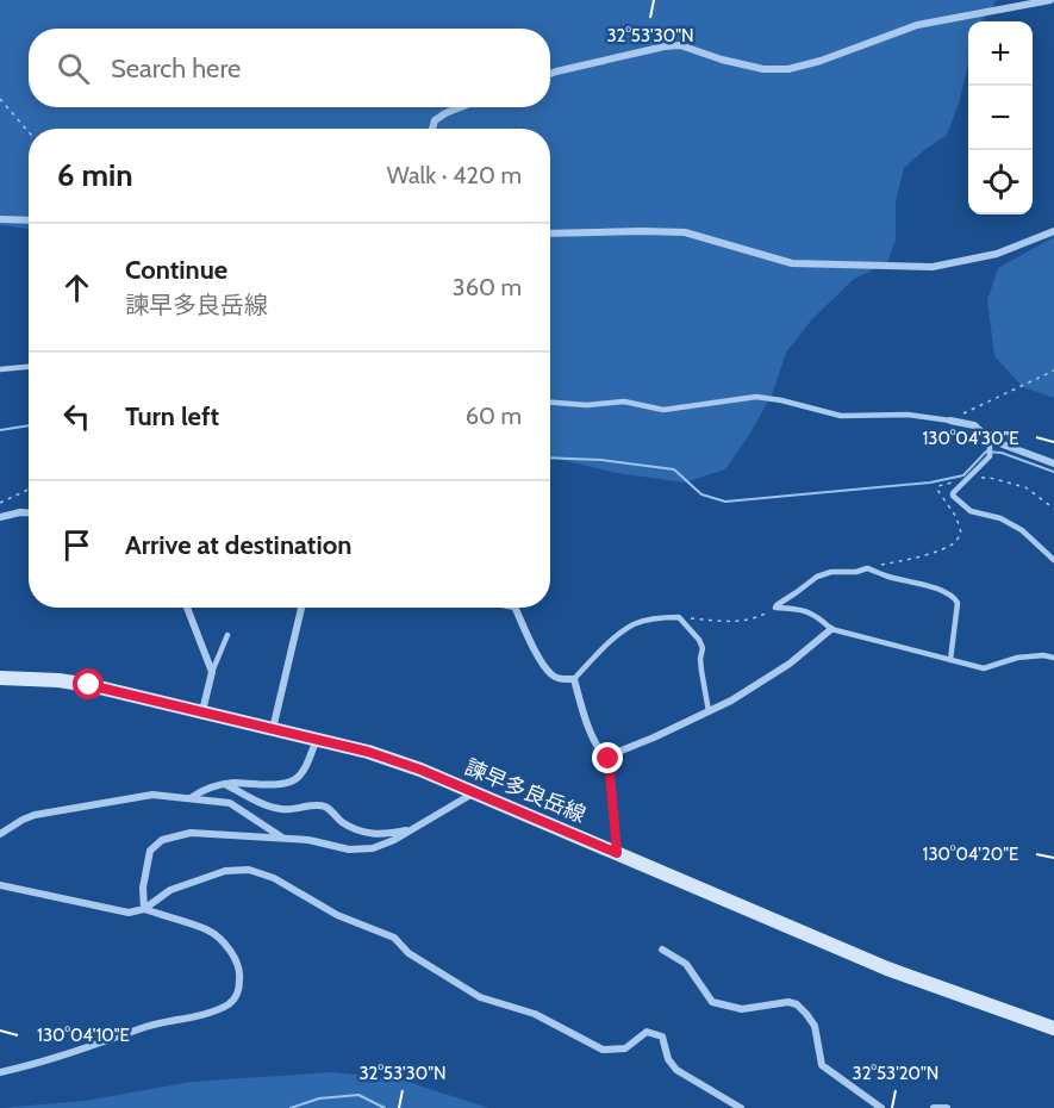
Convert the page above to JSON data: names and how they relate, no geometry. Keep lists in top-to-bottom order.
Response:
{
  "streets": {
    "main road": ["諫早多良岳線"]
  },
  "page": {
    "map_buttons": ["+", "−"],
    "search": "Search here",
    "heading": ["6 min", "Walk · 420 m"],
    "list": [
      ["Continue", "諫早多良岳線", "360 m"],
      ["Turn left", "60 m"],
      "Arrive at destination"
    ]
  },
  "coordinates": [
    "32°53'30\"N",
    "130°04'30\"E",
    "130°04'20\"E",
    "130°04'10\"E",
    "32°53'20\"N"
  ]
}
